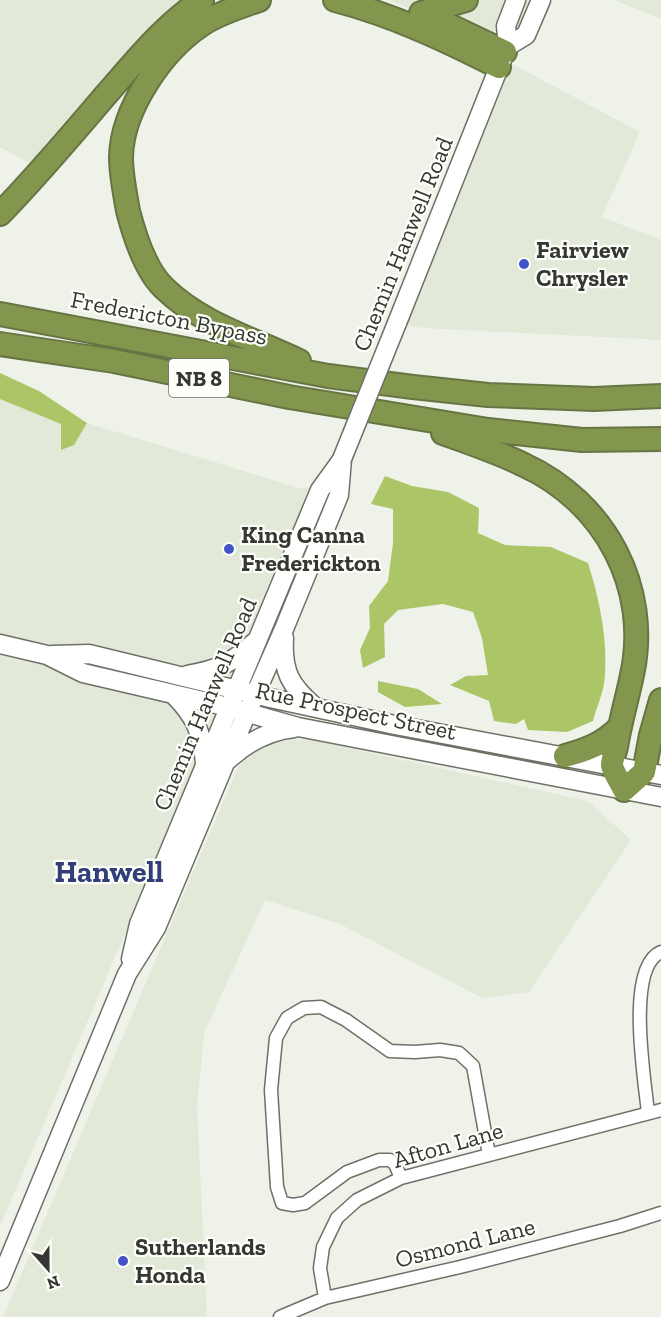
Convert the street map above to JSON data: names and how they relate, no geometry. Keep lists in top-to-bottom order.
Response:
{
  "streets": {
    "highway": ["Fredericton Bypass", "NB 8"],
    "main road": ["Chemin Hanwell Road", "Rue Prospect Street"],
    "street": ["Afton Lane", "Osmond Lane"]
  },
  "crossings": [
    ["Chemin Hanwell Road", "Rue Prospect Street"],
    ["Fredericton Bypass", "NB 8"],
    ["Afton Lane", "Osmond Lane"]
  ],
  "districts": ["Hanwell"],
  "places": ["Fairview Chrysler", "King Canna Frederickton", "Sutherlands Honda"],
  "north": "bottom"
}
